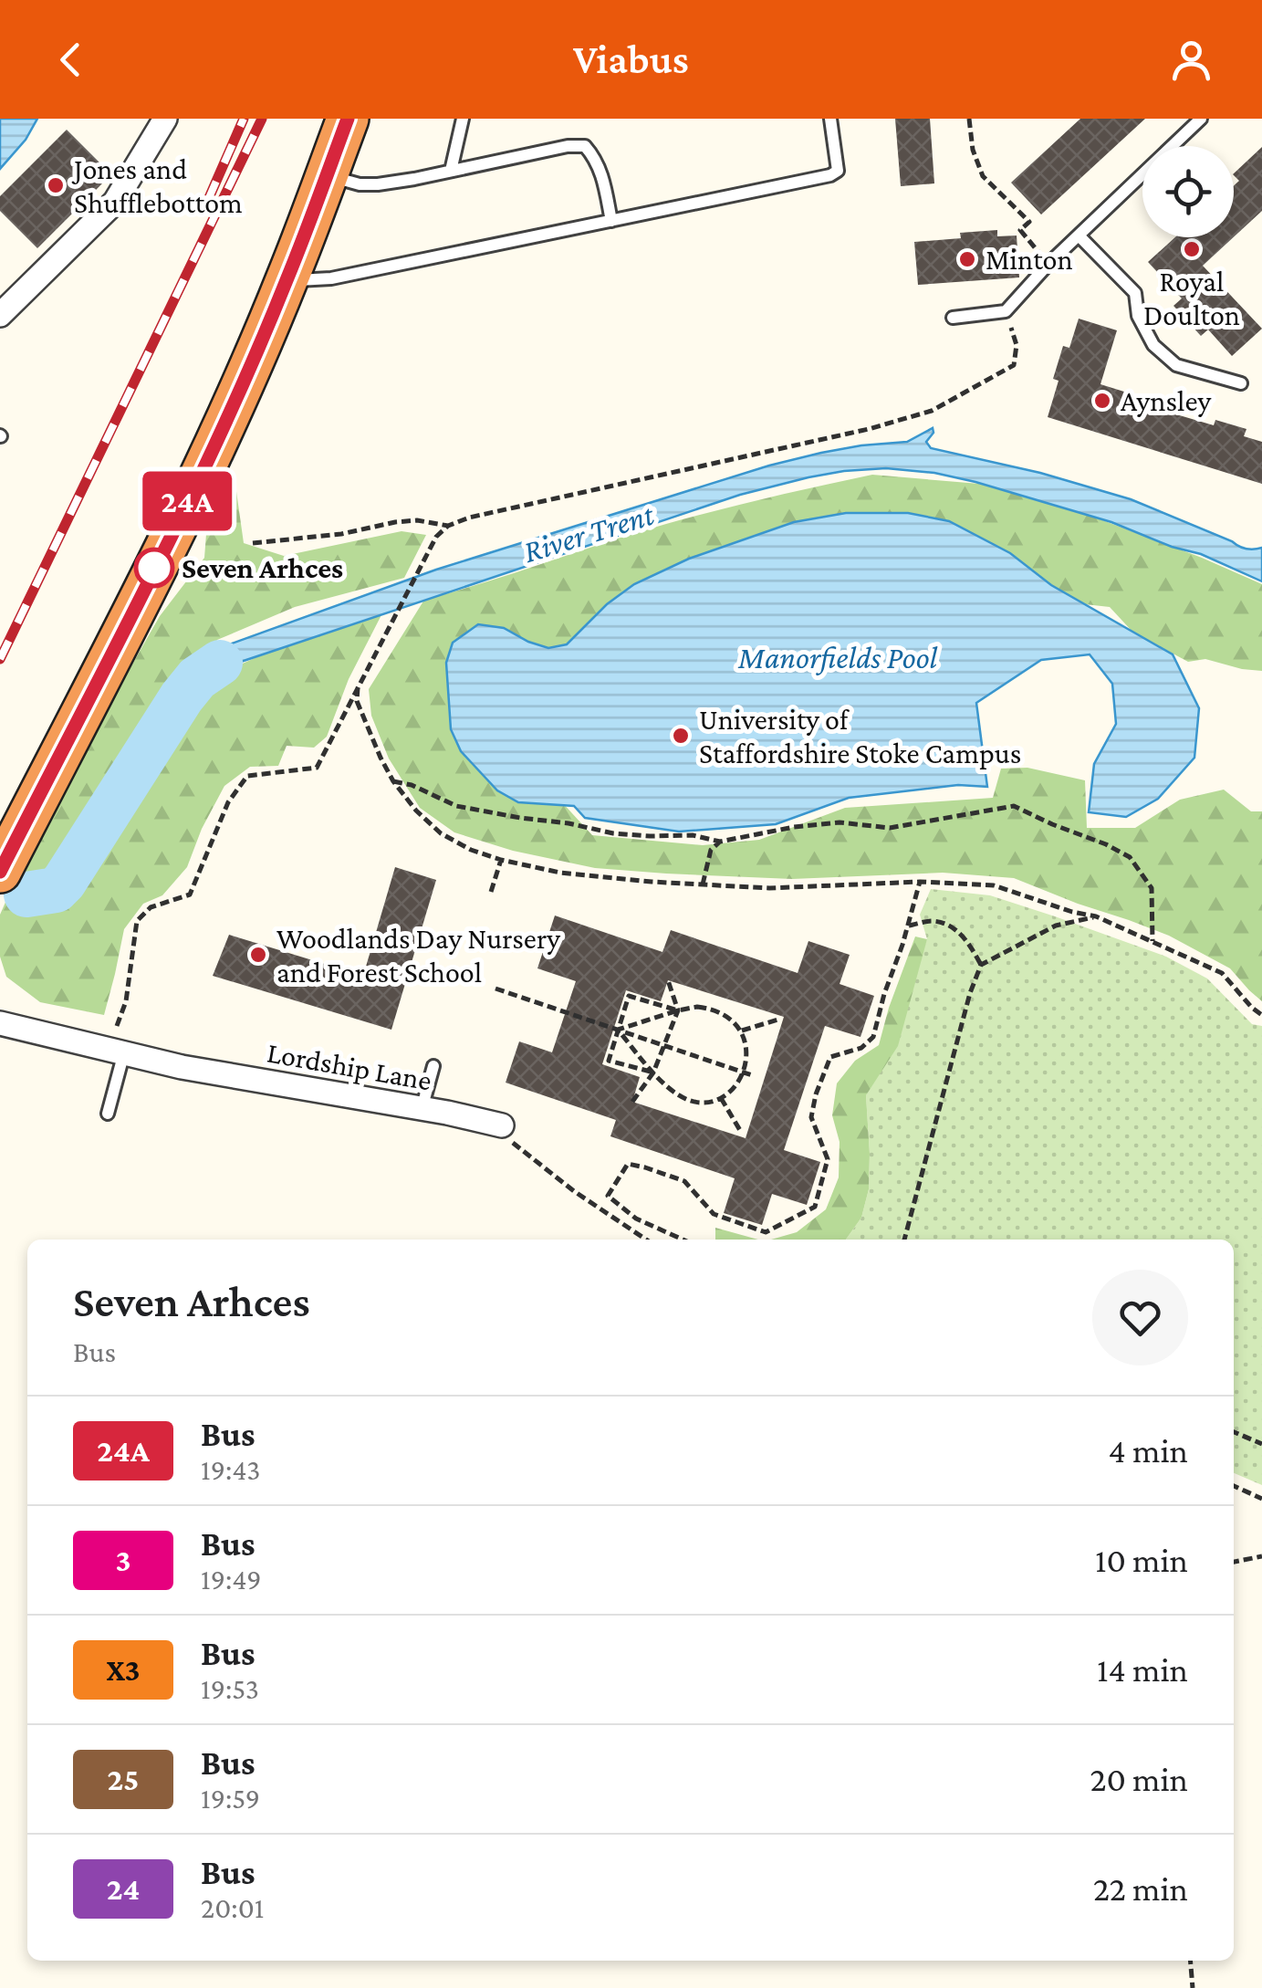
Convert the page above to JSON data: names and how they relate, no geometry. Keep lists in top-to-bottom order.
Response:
{
  "streets": {
    "street": ["Lordship Lane"]
  },
  "water": ["River Trent", "Manorfields Pool"],
  "places": [
    "Jones and Shufflebottom",
    "Royal Doulton",
    "Minton",
    "Aynsley",
    "Seven Arhces",
    "University of Staffordshire Stoke Campus",
    "Woodlands Day Nursery and Forest School"
  ],
  "lines": ["bus line 24A"],
  "page": {
    "header": "Viabus",
    "on_map": "24A",
    "heading": ["Seven Arhces", "Bus"],
    "list": [
      {
        "mark": "24A",
        "name": "Bus",
        "note": "19:43",
        "value": "4 min"
      },
      {
        "mark": "3",
        "name": "Bus",
        "note": "19:49",
        "value": "10 min"
      },
      {
        "mark": "X3",
        "name": "Bus",
        "note": "19:53",
        "value": "14 min"
      },
      {
        "mark": "25",
        "name": "Bus",
        "note": "19:59",
        "value": "20 min"
      },
      {
        "mark": "24",
        "name": "Bus",
        "note": "20:01",
        "value": "22 min"
      }
    ]
  }
}
